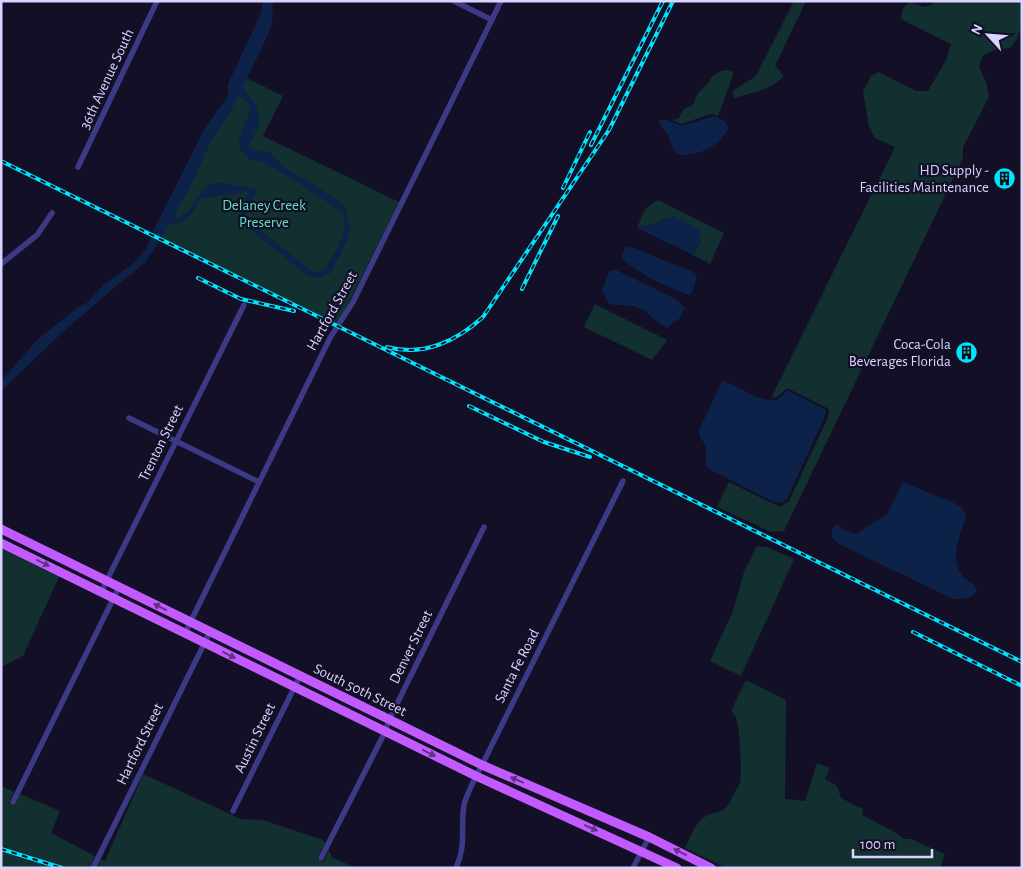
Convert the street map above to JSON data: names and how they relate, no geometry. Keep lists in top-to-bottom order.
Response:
{
  "streets": {
    "main road": ["South 50th Street"],
    "street": [
      "36th Avenue South",
      "Hartford Street",
      "Trenton Street",
      "Denver Street",
      "Santa Fe Road",
      "Austin Street"
    ]
  },
  "crossings": [
    ["Hartford Street", "South 50th Street"],
    ["Trenton Street", "South 50th Street"],
    ["Denver Street", "South 50th Street"],
    ["Santa Fe Road", "South 50th Street"],
    ["South 50th Street", "Austin Street"]
  ],
  "parks": ["Delaney Creek Preserve"],
  "places": {
    "building": ["HD Supply - Facilities Maintenance", "Coca-Cola Beverages Florida"]
  },
  "scale_bar": "100 m",
  "north": "top left"
}
